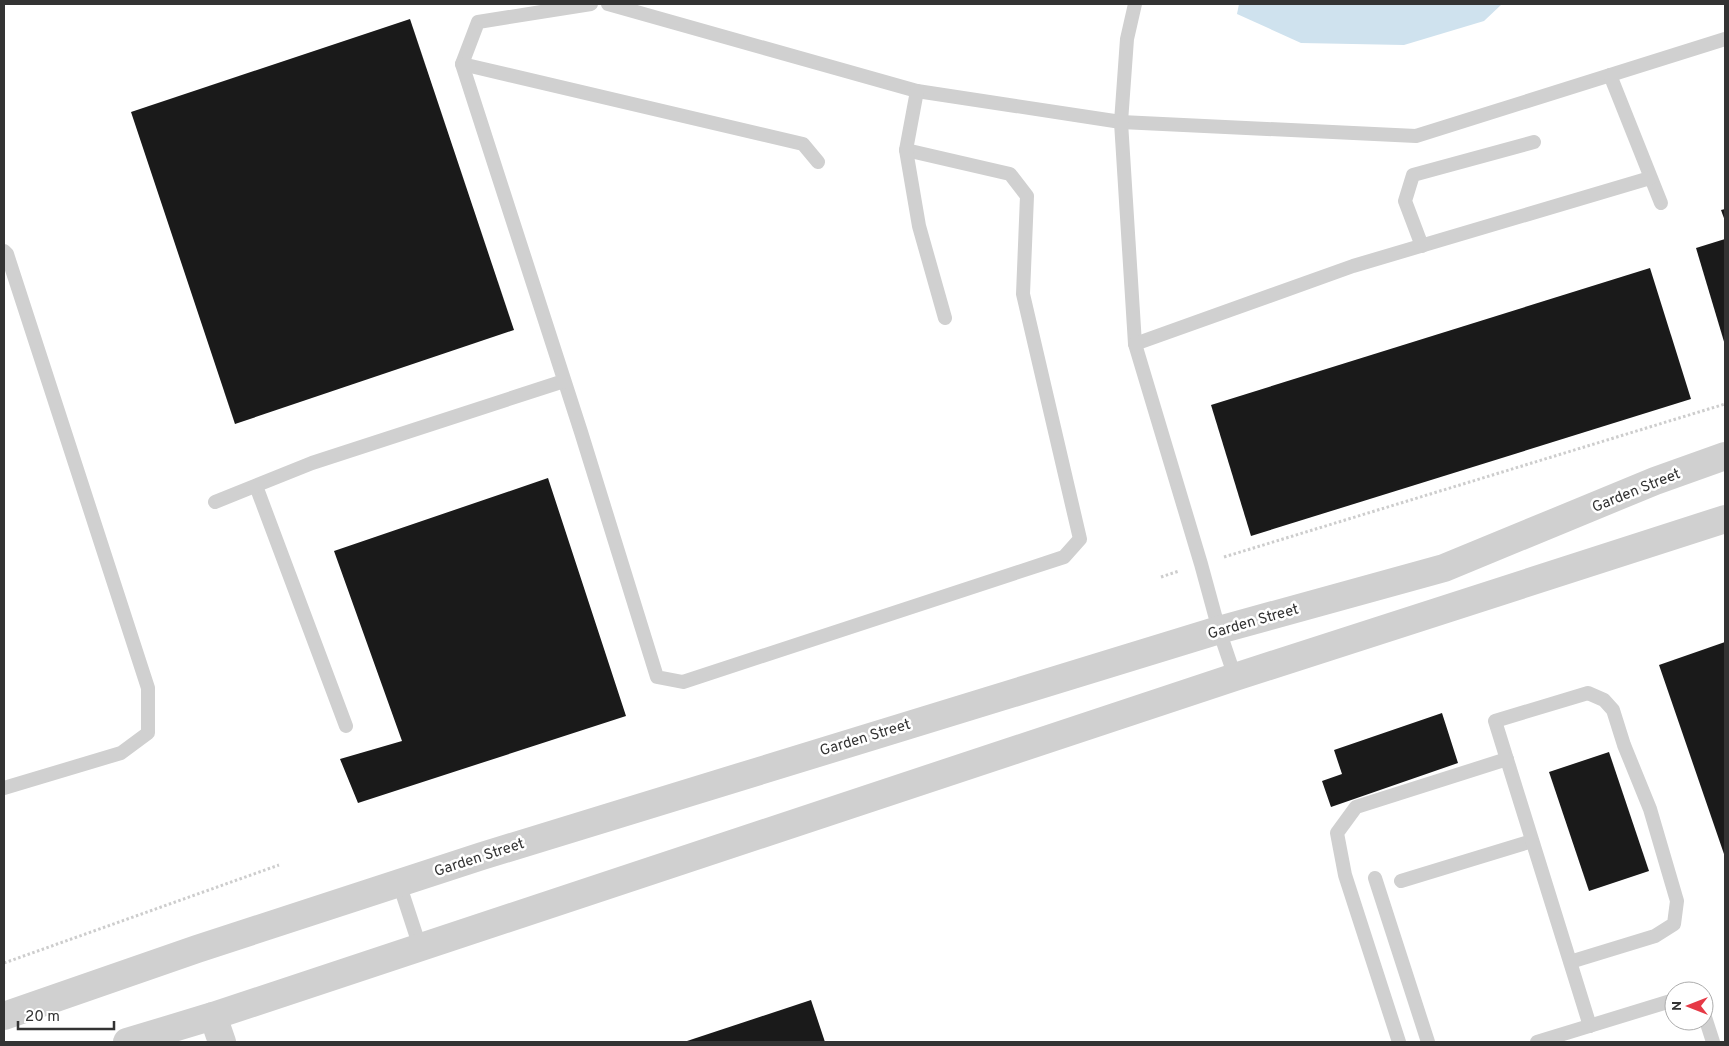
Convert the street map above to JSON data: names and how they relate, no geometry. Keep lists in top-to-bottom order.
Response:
{
  "streets": {
    "street": ["Garden Street"]
  },
  "scale_bar": "20 m",
  "north": "left"
}
